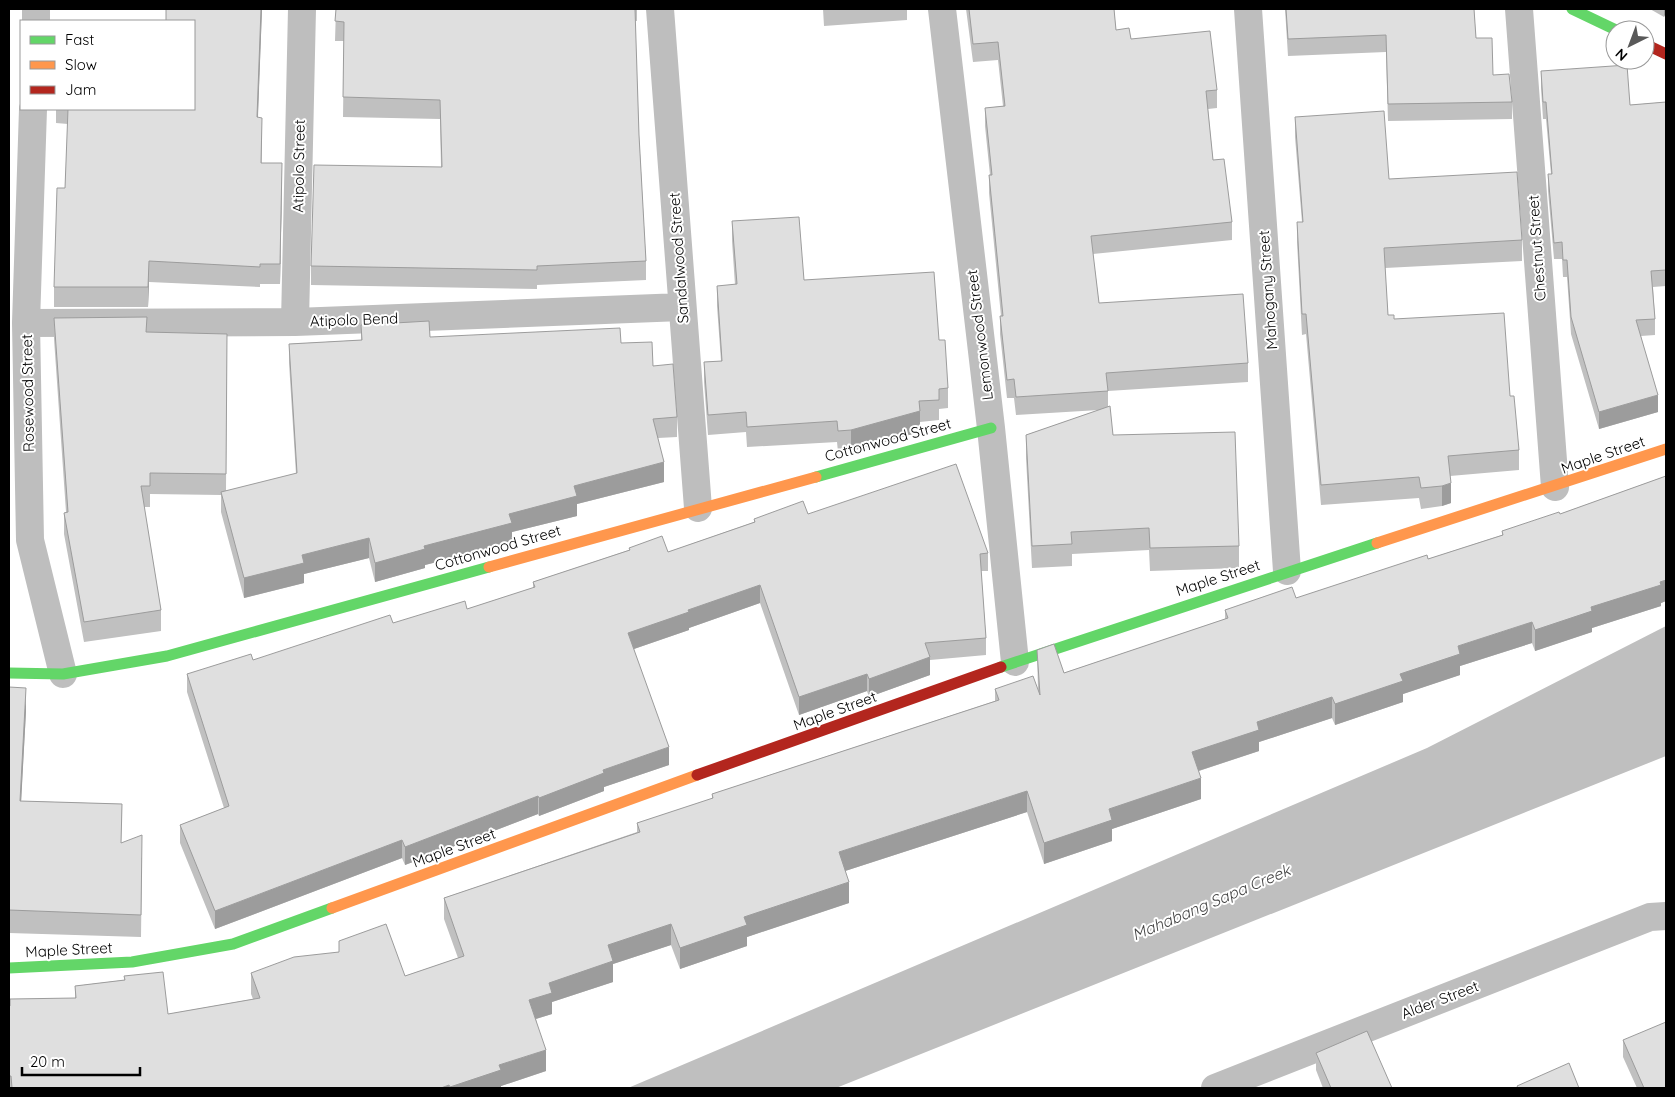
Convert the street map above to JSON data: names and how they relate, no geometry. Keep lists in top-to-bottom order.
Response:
{
  "streets": {
    "street": [
      "Atipolo Street",
      "Chestnut Street",
      "Sandalwood Street",
      "Mahogany Street",
      "Atipolo Bend",
      "Lemonwood Street",
      "Rosewood Street",
      "Cottonwood Street",
      "Maple Street",
      "Alder Street"
    ]
  },
  "crossings": [
    ["Atipolo Street", "Atipolo Bend"],
    ["Chestnut Street", "Maple Street"],
    ["Sandalwood Street", "Atipolo Bend"],
    ["Sandalwood Street", "Cottonwood Street"],
    ["Mahogany Street", "Maple Street"],
    ["Atipolo Bend", "Rosewood Street"],
    ["Lemonwood Street", "Cottonwood Street"],
    ["Lemonwood Street", "Maple Street"],
    ["Rosewood Street", "Cottonwood Street"]
  ],
  "water": ["Mahabang Sapa Creek"],
  "legend": ["Fast", "Slow", "Jam"],
  "scale_bar": "20 m",
  "north": "bottom left"
}
